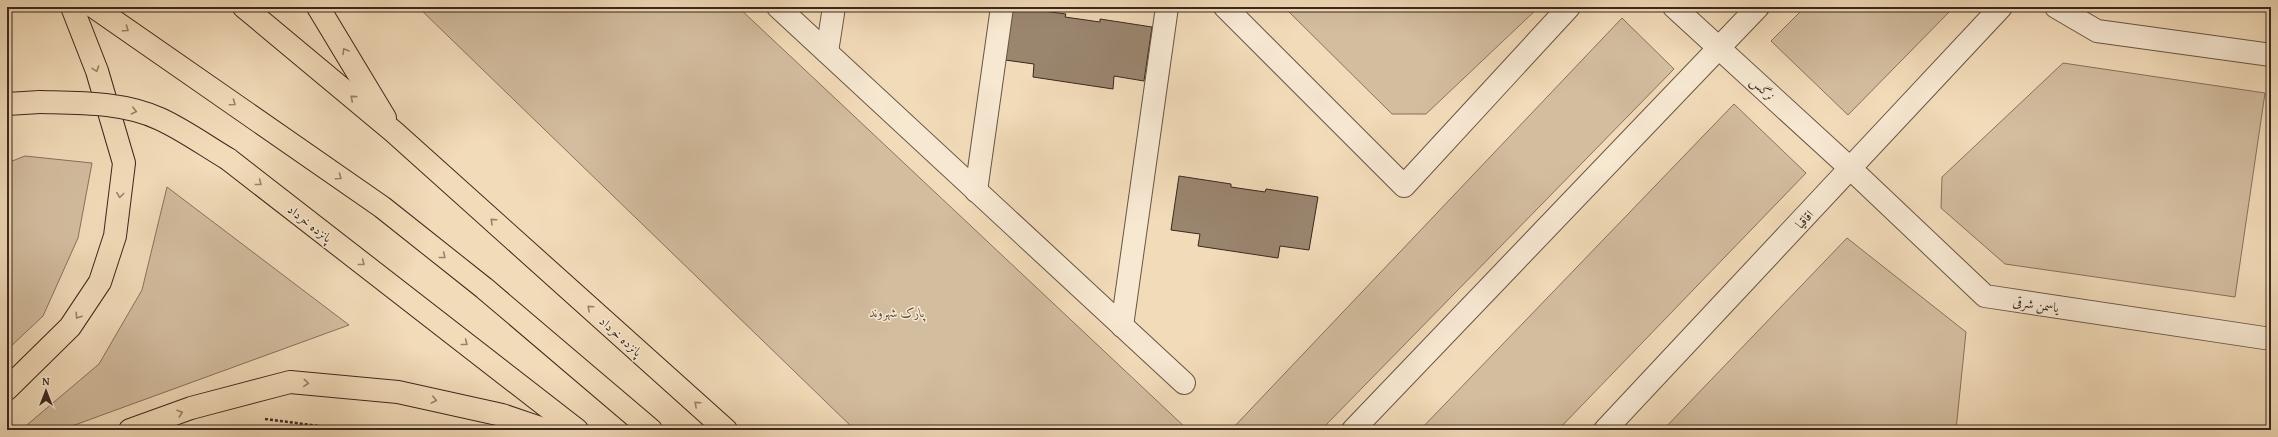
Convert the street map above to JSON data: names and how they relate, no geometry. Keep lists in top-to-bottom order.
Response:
{
  "streets": {
    "main road": ["پانزده خرداد"],
    "street": ["نرگس", "اقاقیا", "یاسمن شرقی"]
  },
  "crossings": [
    ["نرگس", "اقاقیا"],
    ["نرگس", "یاسمن شرقی"],
    ["اقاقیا", "یاسمن شرقی"]
  ],
  "parks": ["پارک شهروند"],
  "north": "top"
}
